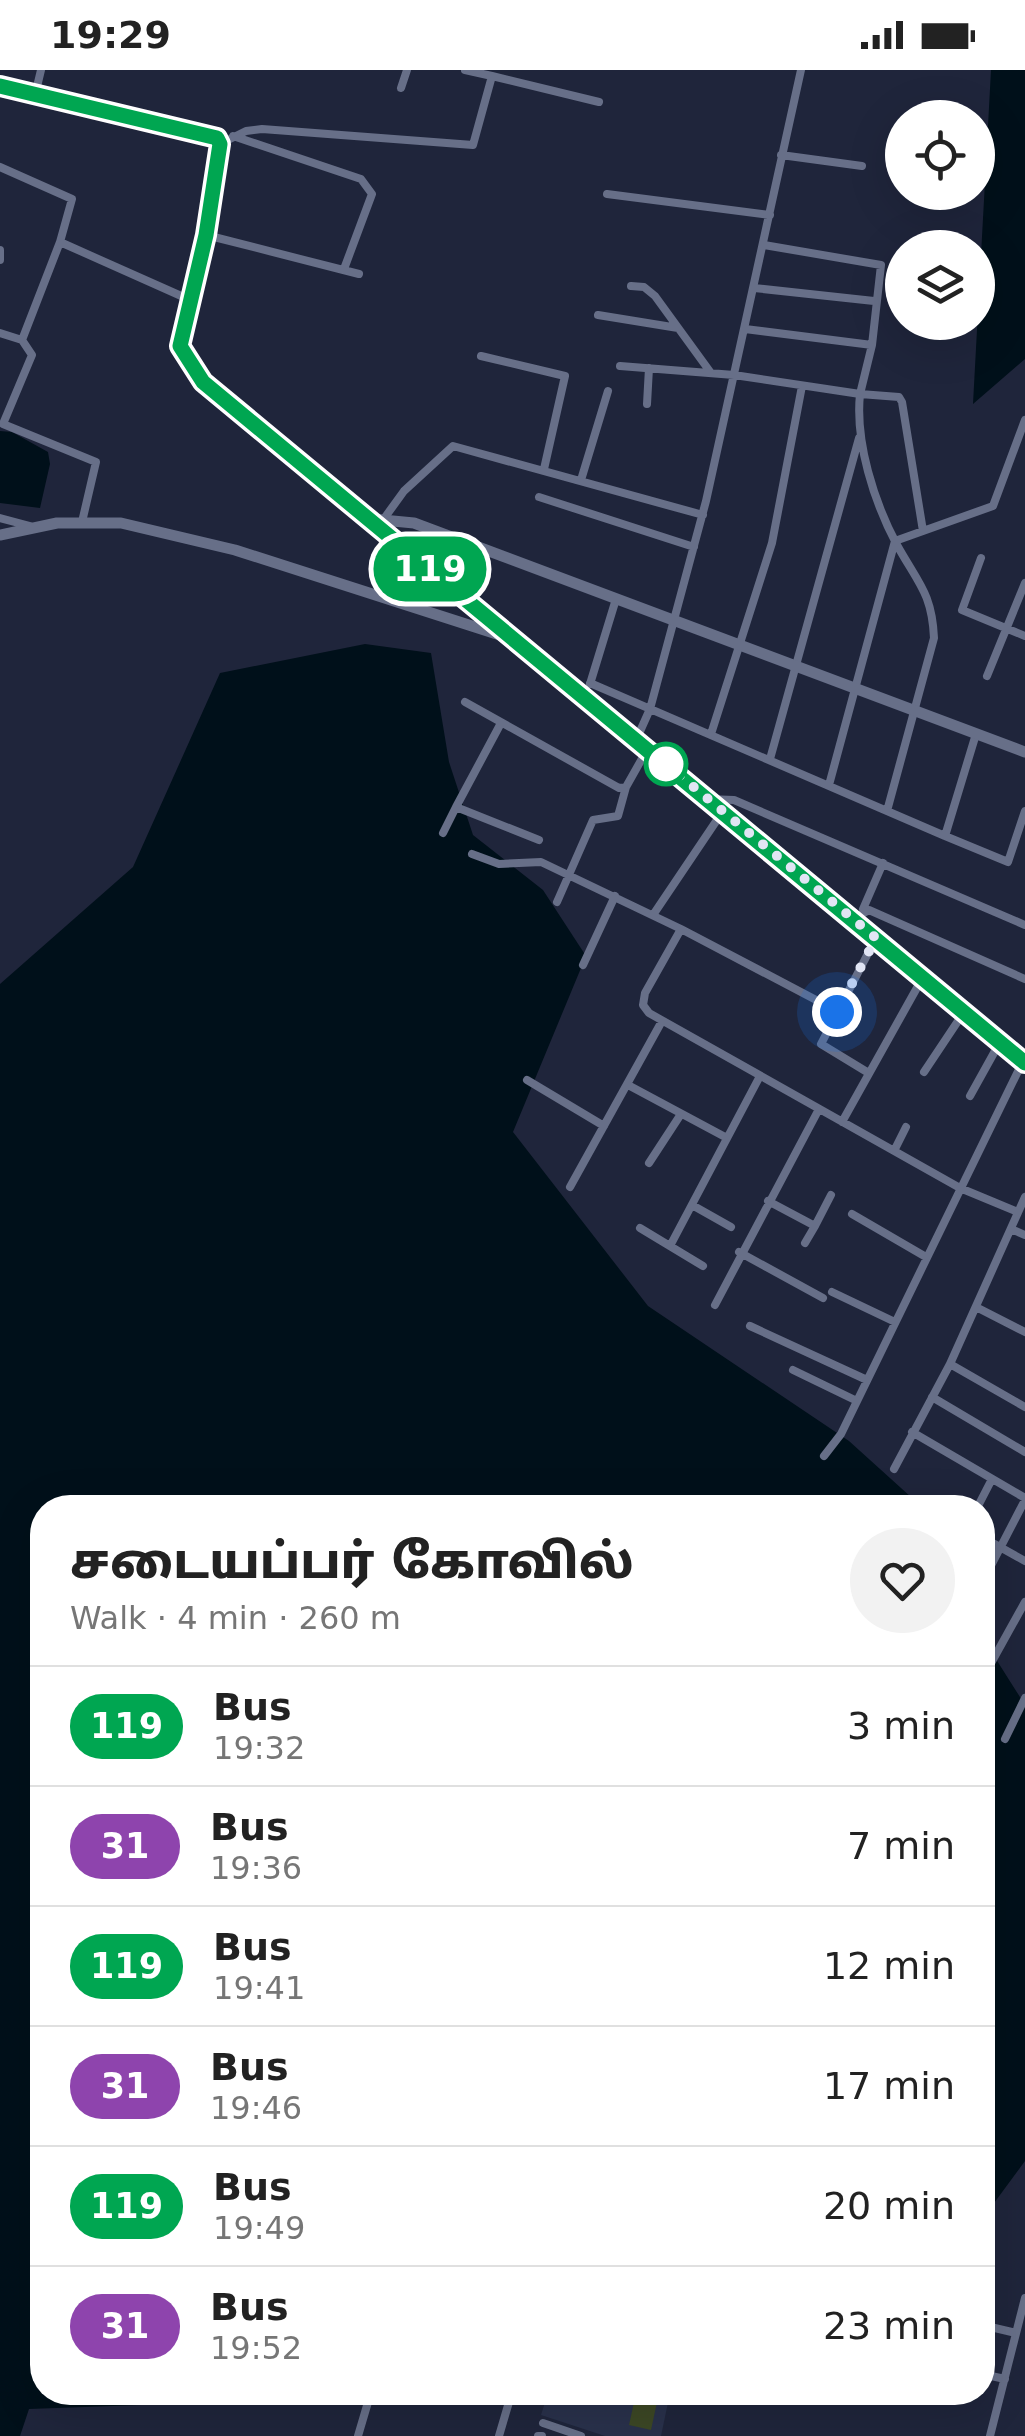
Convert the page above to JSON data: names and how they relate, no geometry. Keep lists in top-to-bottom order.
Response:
{
  "lines": ["bus line 119"],
  "page": {
    "status": "19:29",
    "on_map": "119",
    "heading": ["சடையப்பர் கோவில்", "Walk · 4 min · 260 m"],
    "list": [
      {
        "mark": "119",
        "name": "Bus",
        "note": "19:32",
        "value": "3 min"
      },
      {
        "mark": "31",
        "name": "Bus",
        "note": "19:36",
        "value": "7 min"
      },
      {
        "mark": "119",
        "name": "Bus",
        "note": "19:41",
        "value": "12 min"
      },
      {
        "mark": "31",
        "name": "Bus",
        "note": "19:46",
        "value": "17 min"
      },
      {
        "mark": "119",
        "name": "Bus",
        "note": "19:49",
        "value": "20 min"
      },
      {
        "mark": "31",
        "name": "Bus",
        "note": "19:52",
        "value": "23 min"
      }
    ]
  }
}
